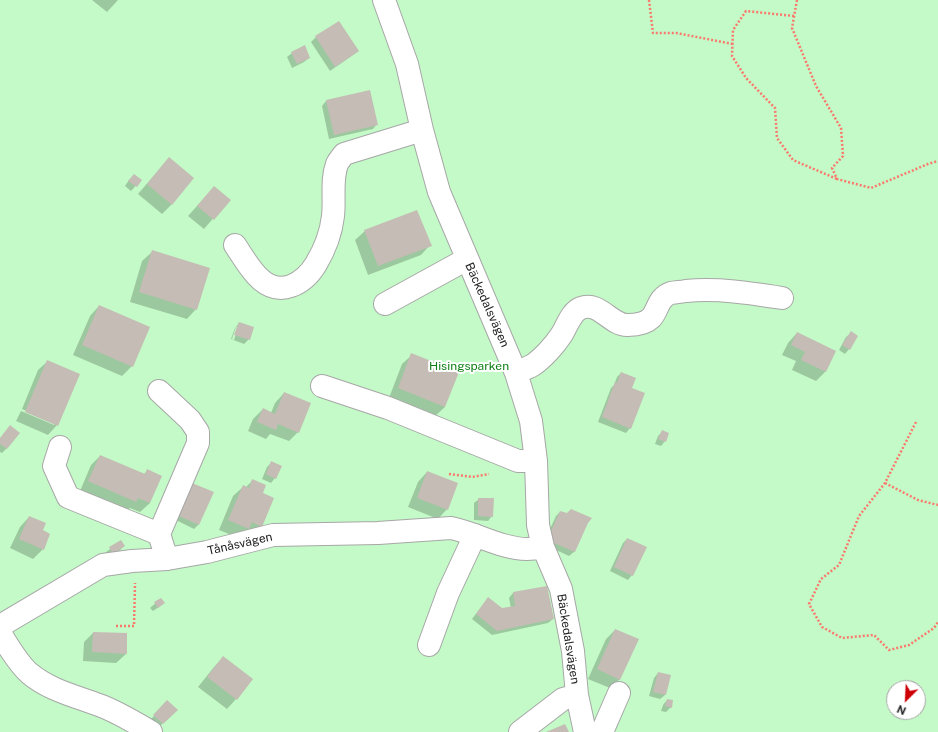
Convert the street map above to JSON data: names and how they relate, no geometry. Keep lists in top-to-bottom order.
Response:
{
  "streets": {
    "street": ["Bäckedalsvägen", "Tånåsvägen"]
  },
  "crossings": [
    ["Bäckedalsvägen", "Tånåsvägen"]
  ],
  "parks": ["Hisingsparken"],
  "north": "bottom left"
}
